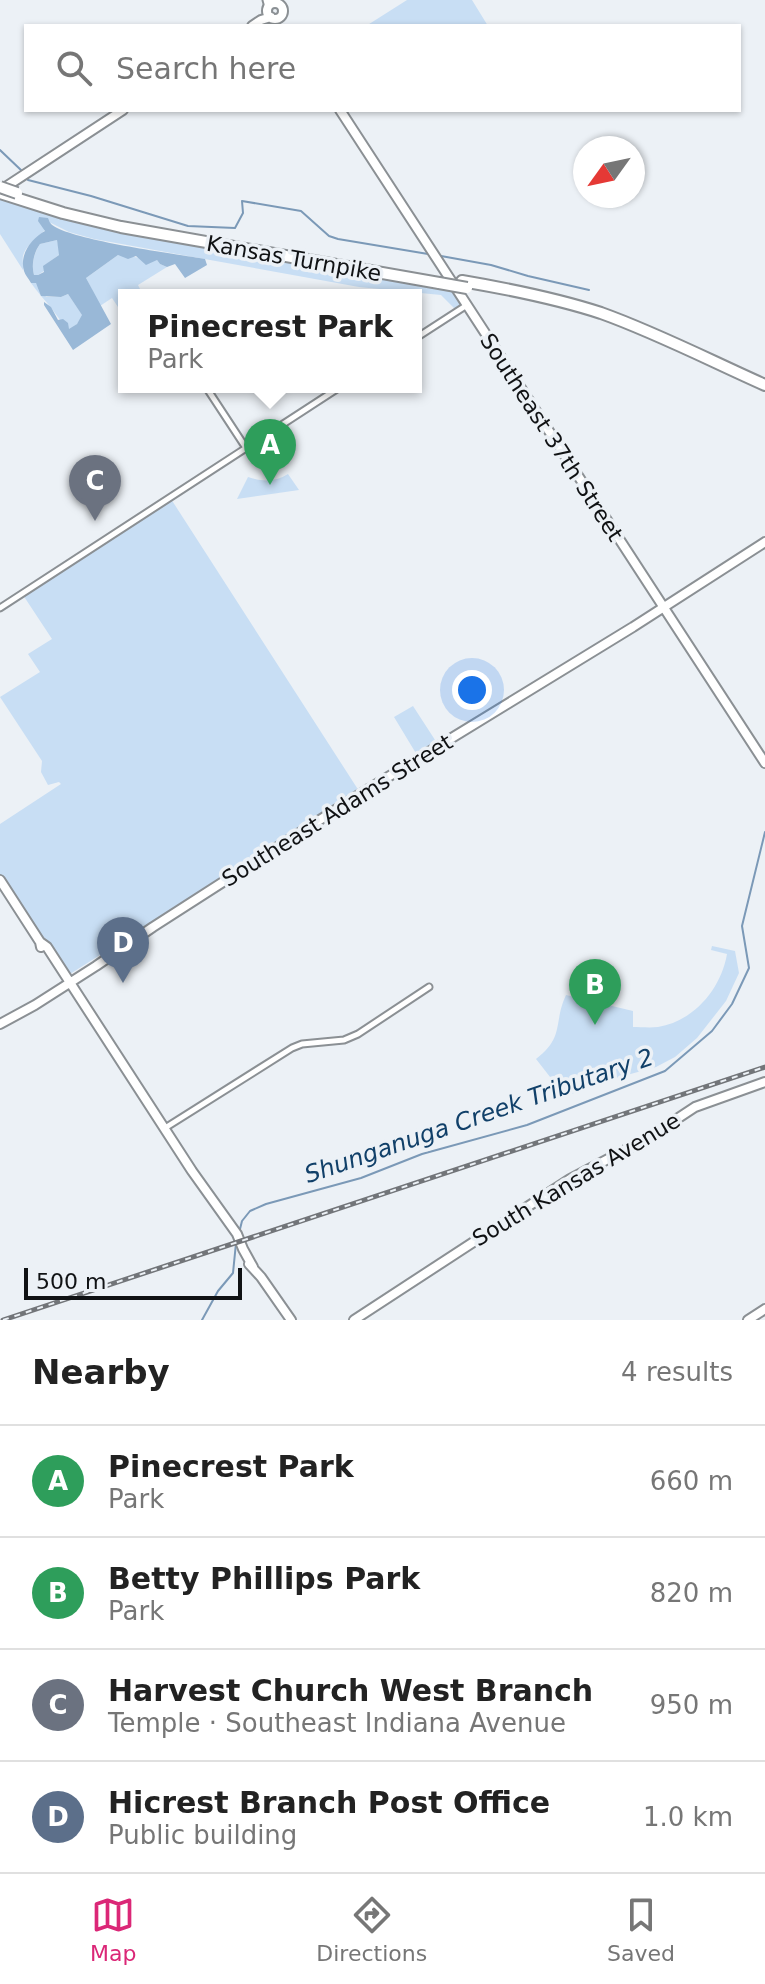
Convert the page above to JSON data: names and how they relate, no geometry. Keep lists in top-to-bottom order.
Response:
{
  "streets": {
    "highway": ["Kansas Turnpike"],
    "main road": ["Southeast 37th Street", "Southeast Adams Street", "South Kansas Avenue"]
  },
  "crossings": [
    ["Southeast 37th Street", "Southeast Adams Street"]
  ],
  "water": ["Shunganuga Creek Tributary 2"],
  "scale_bar": "500 m",
  "north": "bottom left",
  "page": {
    "search": "Search here",
    "popup": ["Pinecrest Park", "Park"],
    "pins": [
      "A",
      "C",
      "D",
      "B"
    ],
    "scale": "500 m",
    "heading": ["Nearby", "4 results"],
    "list": [
      {
        "mark": "A",
        "name": "Pinecrest Park",
        "note": "Park",
        "value": "660 m"
      },
      {
        "mark": "B",
        "name": "Betty Phillips Park",
        "note": "Park",
        "value": "820 m"
      },
      {
        "mark": "C",
        "name": "Harvest Church West Branch",
        "note": "Temple · Southeast Indiana Avenue",
        "value": "950 m"
      },
      {
        "mark": "D",
        "name": "Hicrest Branch Post Office",
        "note": "Public building",
        "value": "1.0 km"
      }
    ],
    "nav": ["Map", "Directions", "Saved"]
  }
}
